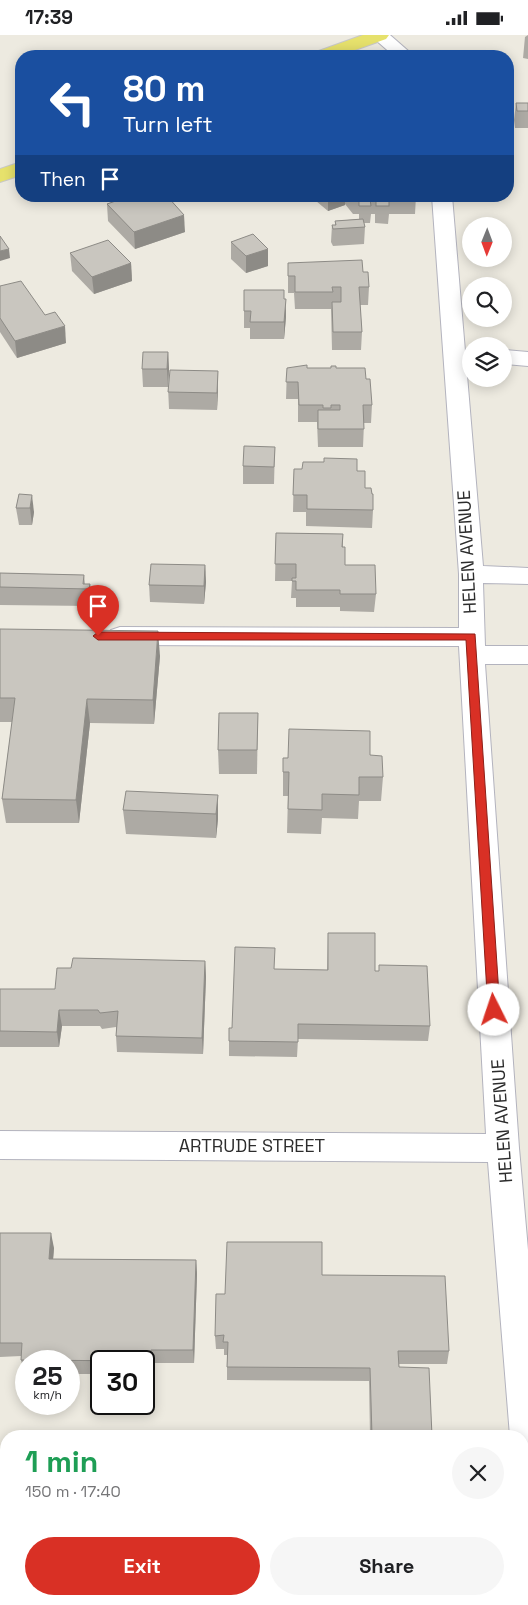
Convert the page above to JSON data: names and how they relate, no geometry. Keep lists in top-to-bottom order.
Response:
{
  "streets": {
    "street": ["HELEN AVENUE", "ARTRUDE STREET"]
  },
  "crossings": [
    ["HELEN AVENUE", "ARTRUDE STREET"]
  ],
  "north": "bottom",
  "page": {
    "status": "17:39",
    "turn": ["80 m", "Turn left"],
    "then": "Then",
    "speed": "25 km/h",
    "limit": "30",
    "heading": ["1 min", "150 m · 17:40"],
    "buttons": ["Exit", "Share"]
  }
}
